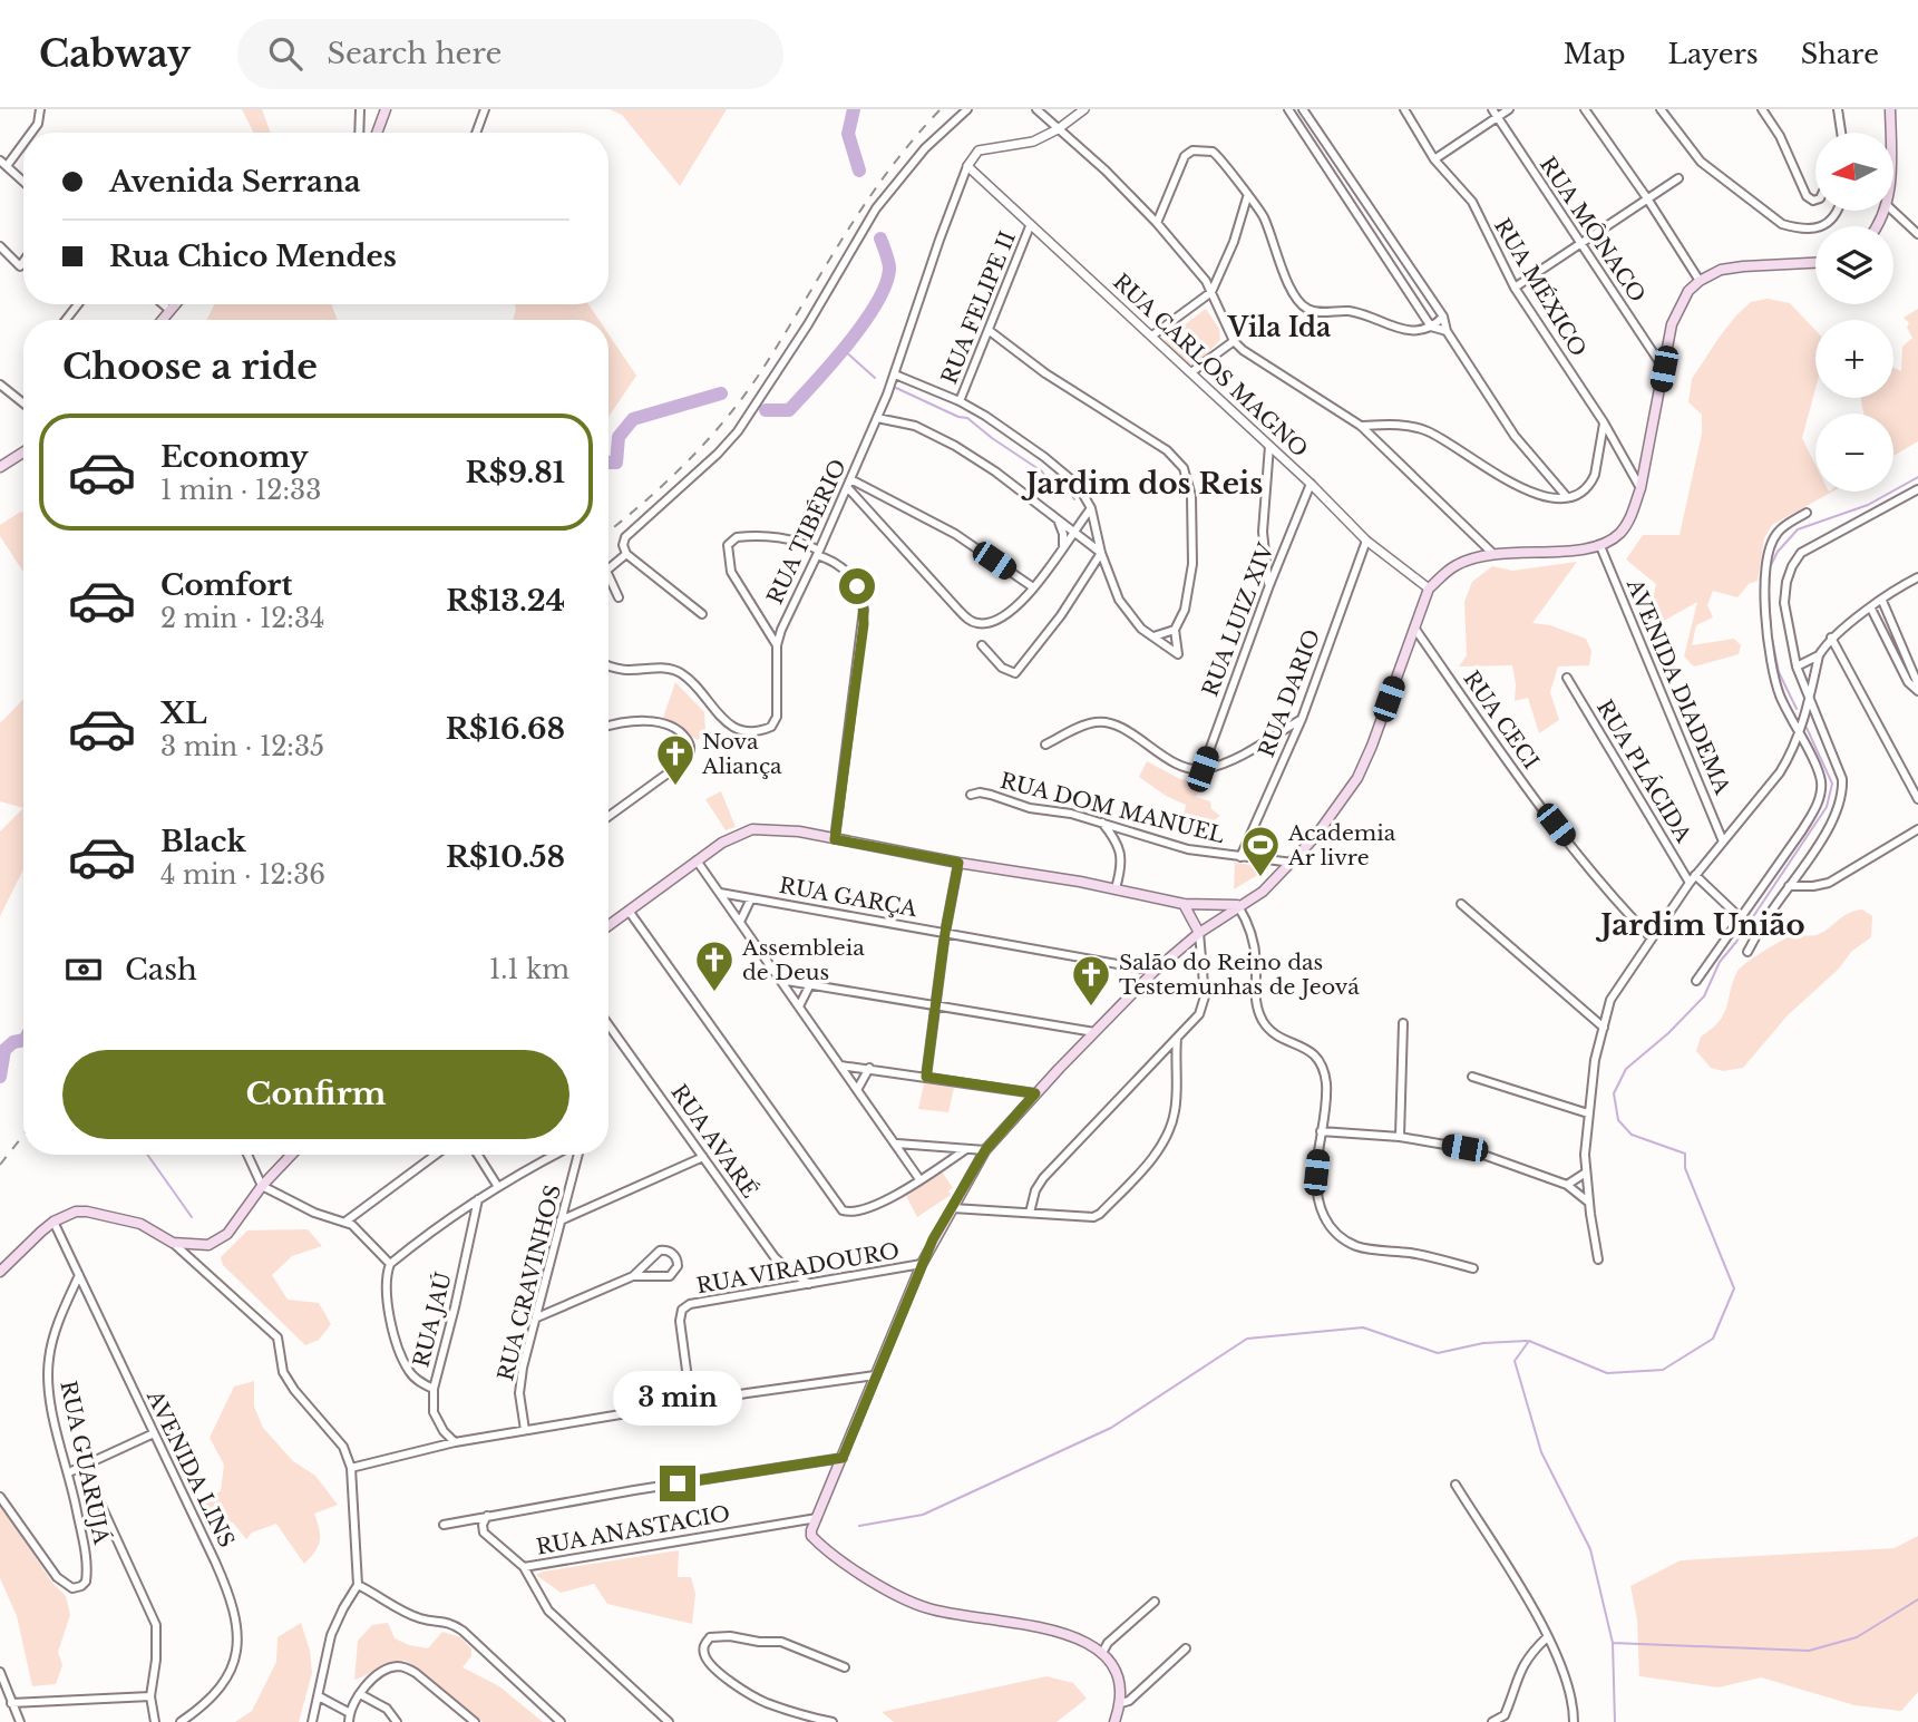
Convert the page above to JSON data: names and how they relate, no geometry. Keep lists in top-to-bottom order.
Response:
{
  "streets": {
    "street": [
      "RUA MÔNACO",
      "RUA MÉXICO",
      "RUA FELIPE II",
      "RUA CARLOS MAGNO",
      "RUA TIBÉRIO",
      "RUA LUIZ XIV",
      "AVENIDA DIADEMA",
      "RUA DARIO",
      "RUA CECI",
      "RUA PLÁCIDA",
      "RUA DOM MANUEL",
      "RUA GARÇA",
      "RUA AVARÉ",
      "RUA VIRADOURO",
      "RUA CRAVINHOS",
      "RUA JAÚ",
      "RUA GUARUJÁ",
      "AVENIDA LINS",
      "RUA ANASTACIO"
    ]
  },
  "crossings": [
    ["RUA FELIPE II", "RUA CARLOS MAGNO"],
    ["RUA CARLOS MAGNO", "RUA TIBÉRIO"],
    ["RUA CARLOS MAGNO", "RUA LUIZ XIV"],
    ["RUA CARLOS MAGNO", "RUA DARIO"],
    ["RUA DARIO", "RUA DOM MANUEL"],
    ["RUA AVARÉ", "RUA VIRADOURO"],
    ["RUA GUARUJÁ", "AVENIDA LINS"]
  ],
  "districts": ["Vila Ida", "Jardim dos Reis", "Jardim União"],
  "places": {
    "church": ["Nova Aliança", "Assembleia de Deus", "Salão do Reino das Testemunhas de Jeová"],
    "sports": ["Academia Ar livre"]
  },
  "north": "left",
  "page": {
    "header": "Cabway",
    "search": "Search here",
    "nav": ["Map", "Layers", "Share"],
    "map_buttons": ["+", "−"],
    "banner": ["Avenida Serrana", "Rua Chico Mendes"],
    "heading": "Choose a ride",
    "list": [
      {
        "name": "Economy",
        "note": "1 min · 12:33",
        "value": "R$9.81"
      },
      {
        "name": "Comfort",
        "note": "2 min · 12:34",
        "value": "R$13.24"
      },
      {
        "name": "XL",
        "note": "3 min · 12:35",
        "value": "R$16.68"
      },
      {
        "name": "Black",
        "note": "4 min · 12:36",
        "value": "R$10.58"
      }
    ],
    "pay": ["Cash", "1.1 km"],
    "buttons": "Confirm",
    "bubble": "3 min"
  }
}
